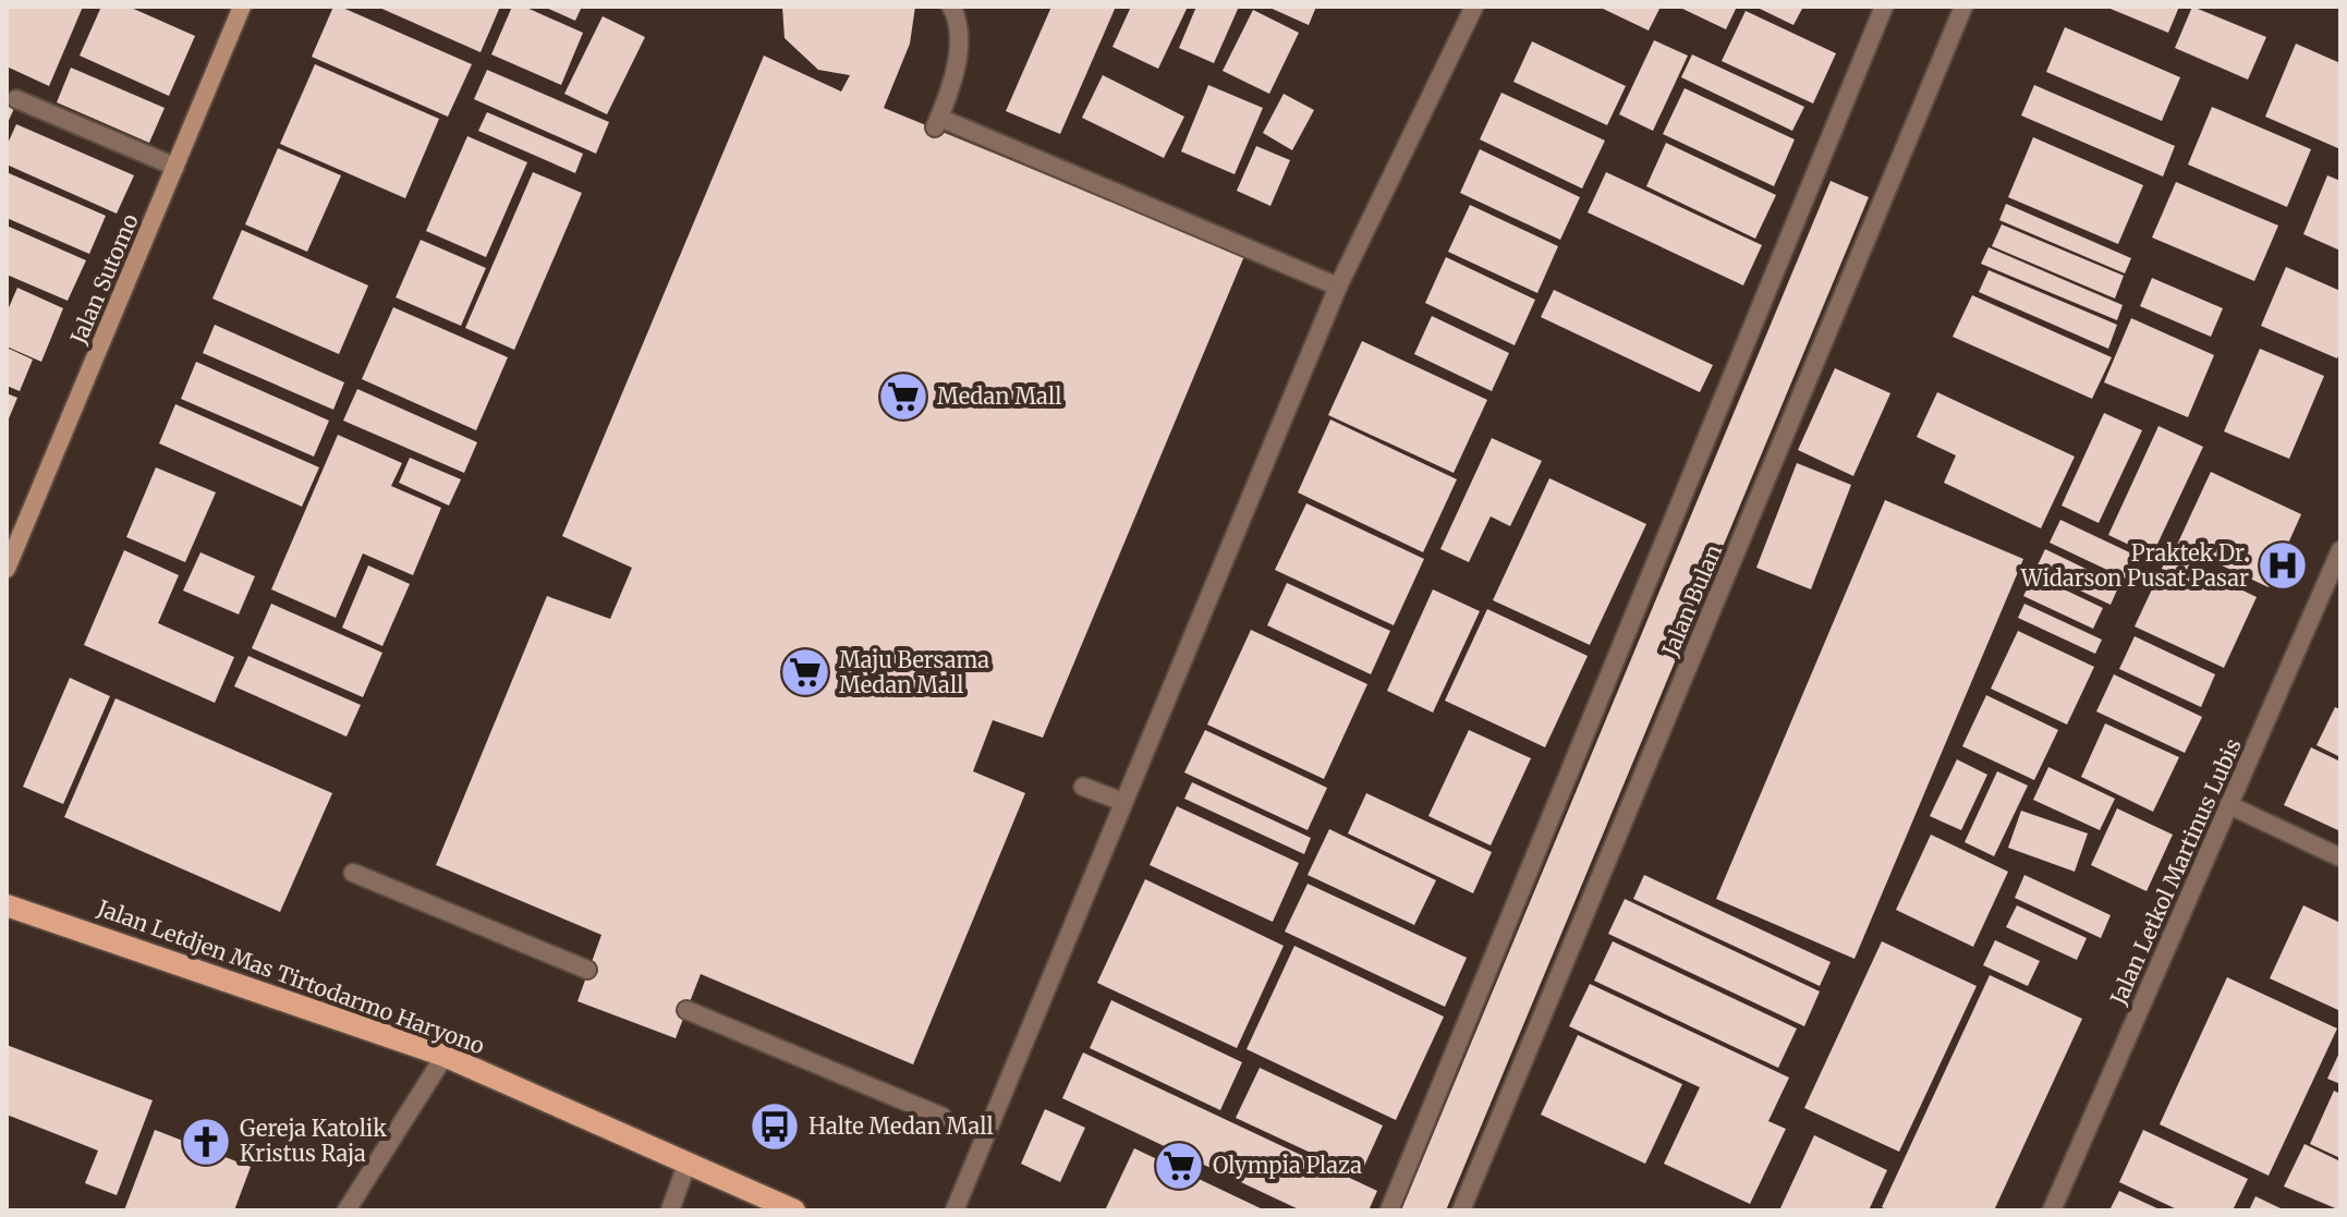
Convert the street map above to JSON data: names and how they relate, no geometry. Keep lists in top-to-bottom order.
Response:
{
  "streets": {
    "main road": ["Jalan Sutomo", "Jalan Letdjen Mas Tirtodarmo Haryono"],
    "street": ["Jalan Bulan", "Jalan Letkol Martinus Lubis"]
  },
  "places": {
    "supermarket": ["Medan Mall", "Maju Bersama Medan Mall", "Olympia Plaza"],
    "hospital": ["Praktek Dr. Widarson Pusat Pasar"],
    "bus stop": ["Halte Medan Mall"],
    "church": ["Gereja Katolik Kristus Raja"]
  }
}
